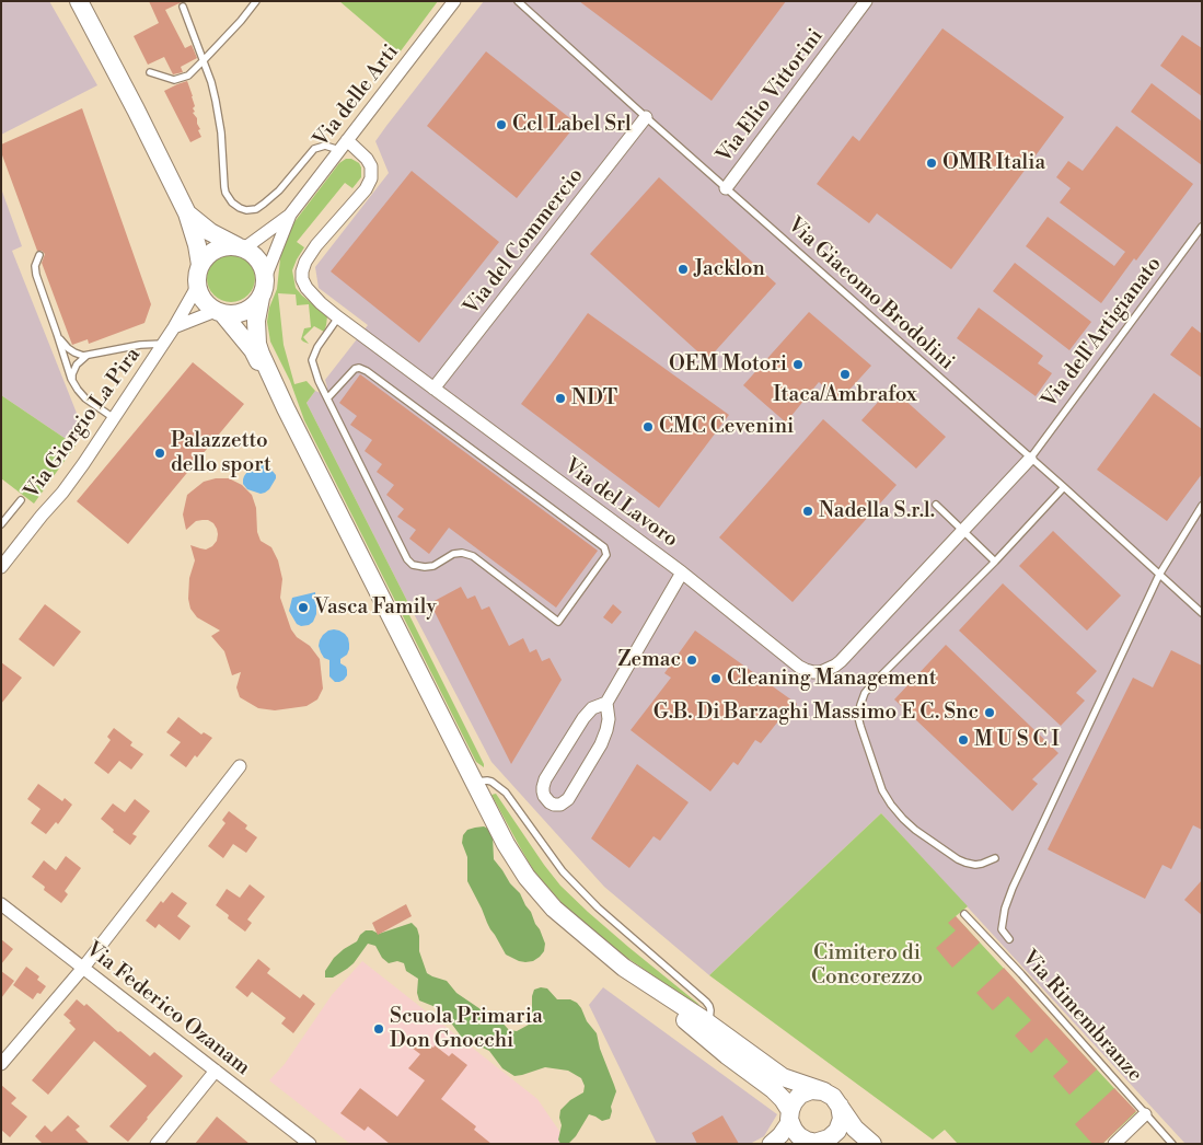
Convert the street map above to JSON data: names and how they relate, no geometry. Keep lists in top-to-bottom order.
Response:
{
  "streets": {
    "street": [
      "Via delle Arti",
      "Via Elio Vittorini",
      "Via del Commercio",
      "Via Giorgio La Pira",
      "Via del Lavoro",
      "Via Federico Ozanam"
    ],
    "lane": ["Via Giacomo Brodolini", "Via dell'Artigianato", "Via Rimembranze"]
  },
  "crossings": [
    ["Via delle Arti", "Via Giorgio La Pira"],
    ["Via delle Arti", "Via del Lavoro"],
    ["Via Elio Vittorini", "Via Giacomo Brodolini"],
    ["Via del Commercio", "Via Giacomo Brodolini"],
    ["Via del Commercio", "Via del Lavoro"],
    ["Via Giacomo Brodolini", "Via dell'Artigianato"],
    ["Via Giacomo Brodolini", "Via del Lavoro"],
    ["Via dell'Artigianato", "Via del Lavoro"]
  ],
  "parks": ["Cimitero di Concorezzo"],
  "places": [
    "Ccl Label Srl",
    "OMR Italia",
    "Jacklon",
    "OEM Motori",
    "Itaca/Ambrafox",
    "NDT",
    "CMC Cevenini",
    "Palazzetto dello sport",
    "Nadella S.r.l.",
    "Vasca Family",
    "Zemac",
    "Cleaning Management",
    "G.B. Di Barzaghi Massimo E C. Snc",
    "M U S C I",
    "Scuola Primaria Don Gnocchi"
  ]
}
